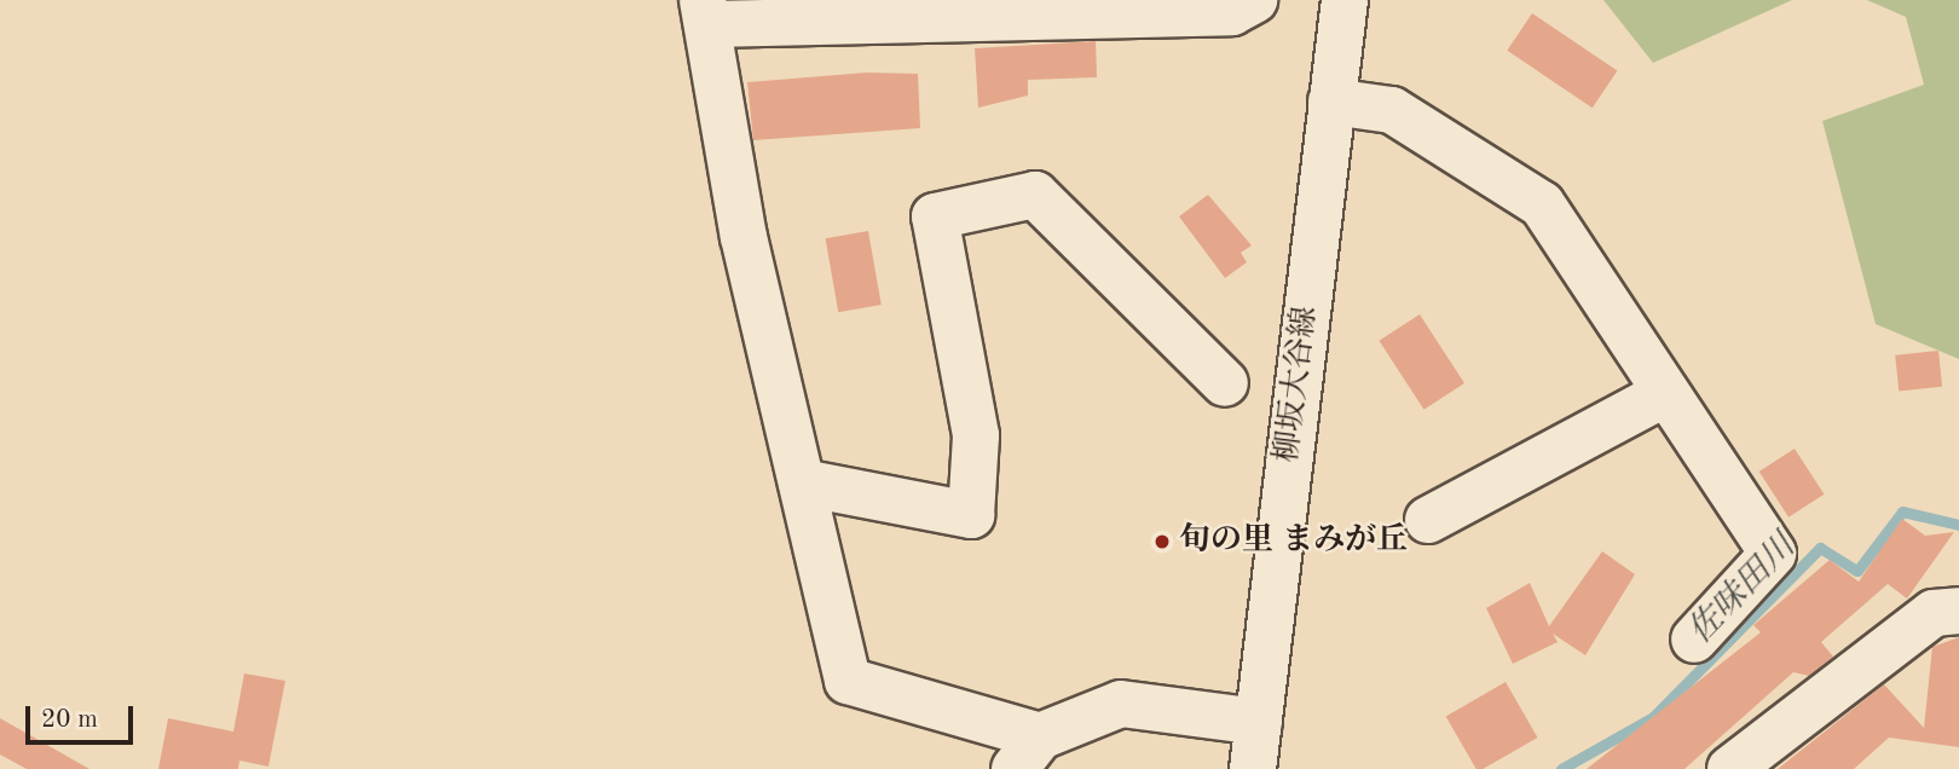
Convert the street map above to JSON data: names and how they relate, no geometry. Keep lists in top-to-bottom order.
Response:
{
  "streets": {
    "street": ["柳坂大谷線"]
  },
  "water": ["佐味田川"],
  "places": ["旬の里 まみが丘"],
  "scale_bar": "20 m"
}
